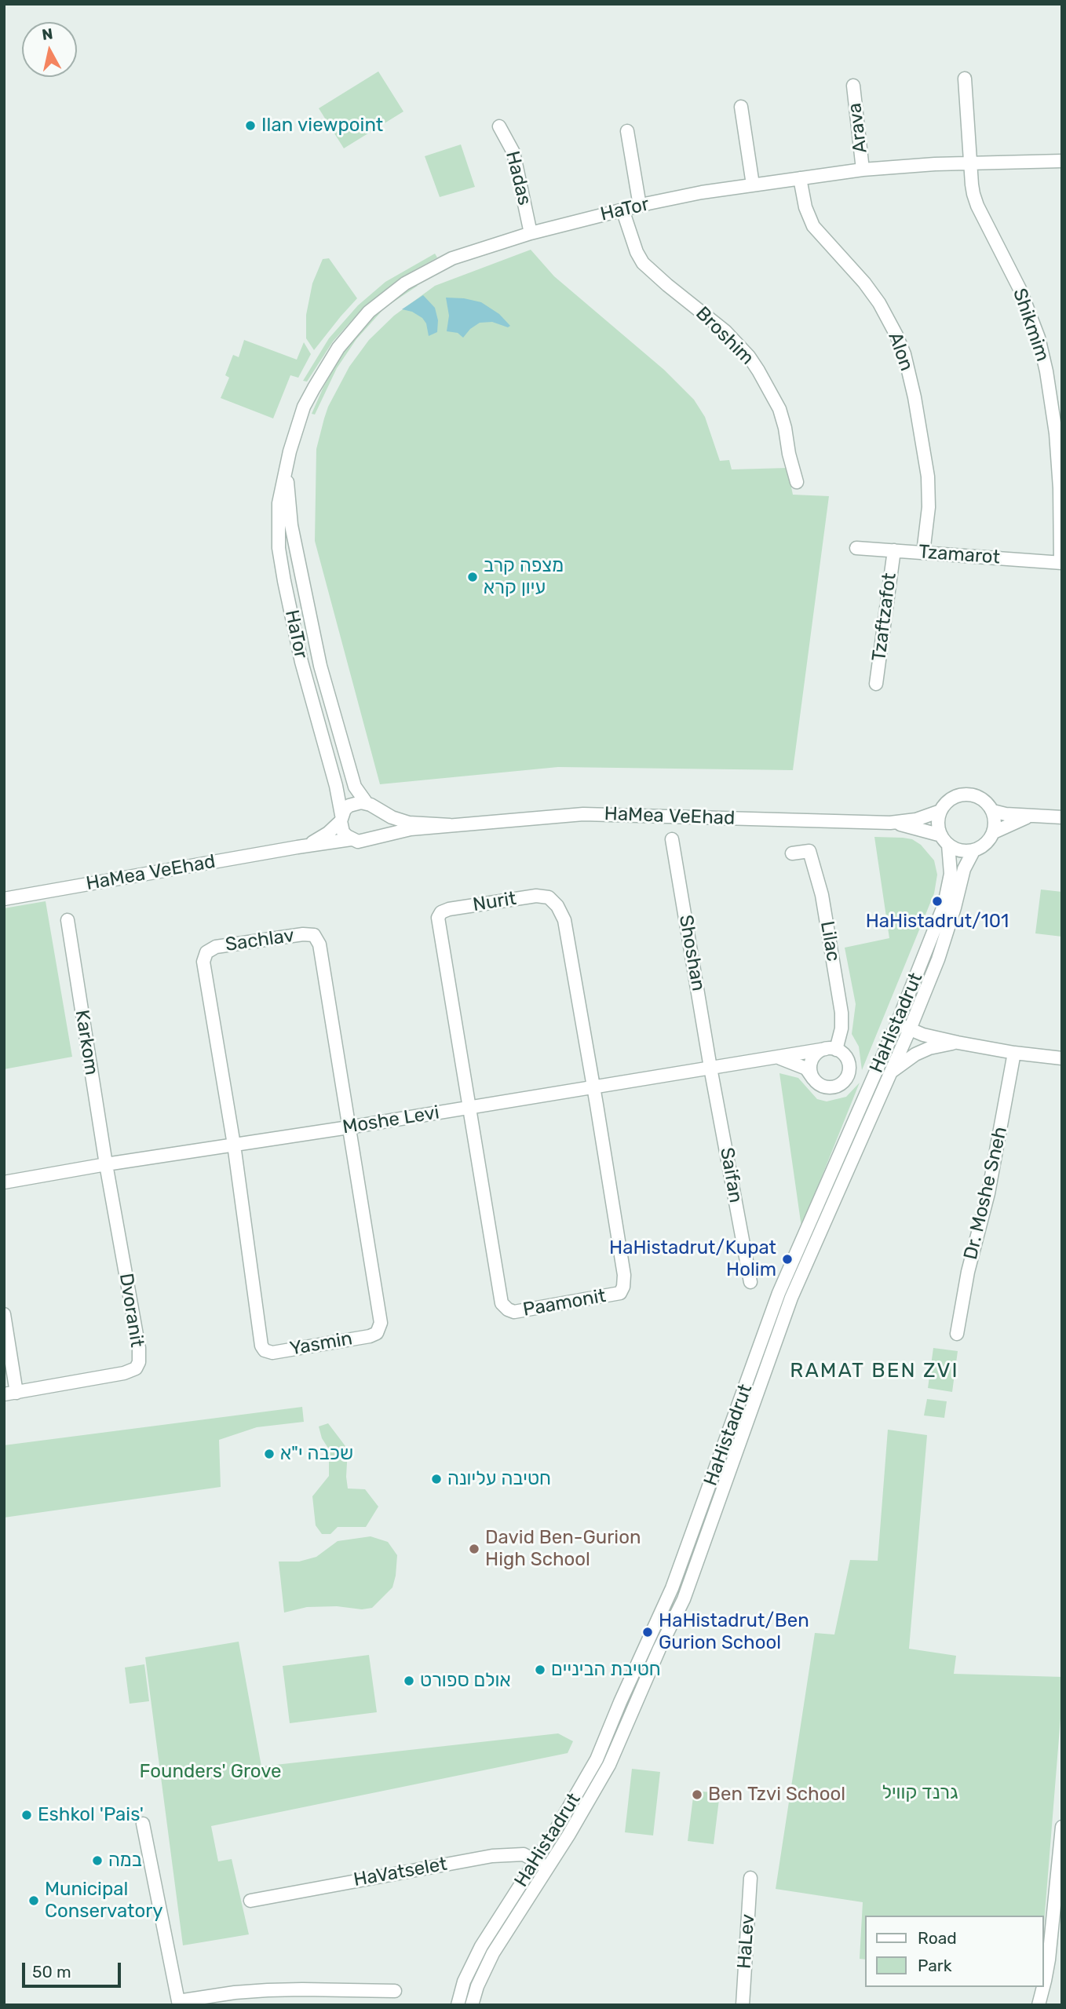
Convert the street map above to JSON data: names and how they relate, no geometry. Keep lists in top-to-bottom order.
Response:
{
  "streets": {
    "street": [
      "Arava",
      "Hadas",
      "HaTor",
      "Shikmim",
      "Broshim",
      "Alon",
      "Tzamarot",
      "Tzaftzafot",
      "HaMea VeEhad",
      "Nurit",
      "Sachlav",
      "Lilac",
      "Shoshan",
      "HaHistadrut",
      "Karkom",
      "Moshe Levi",
      "Saifan",
      "Dr. Moshe Sneh",
      "Paamonit",
      "Dvoranit",
      "Yasmin",
      "HaVatselet",
      "HaLev"
    ]
  },
  "crossings": [
    ["Arava", "HaTor"],
    ["Hadas", "HaTor"],
    ["HaTor", "Shikmim"],
    ["HaTor", "Broshim"],
    ["HaTor", "Alon"],
    ["HaTor", "HaMea VeEhad"],
    ["Shikmim", "Tzamarot"],
    ["Alon", "Tzamarot"],
    ["Tzamarot", "Tzaftzafot"],
    ["HaMea VeEhad", "HaHistadrut"],
    ["Nurit", "Moshe Levi"],
    ["Nurit", "Paamonit"],
    ["Sachlav", "Moshe Levi"],
    ["Sachlav", "Yasmin"],
    ["Lilac", "Moshe Levi"],
    ["Shoshan", "Moshe Levi"],
    ["Shoshan", "Saifan"],
    ["HaHistadrut", "HaVatselet"],
    ["Karkom", "Moshe Levi"],
    ["Karkom", "Dvoranit"],
    ["Moshe Levi", "Saifan"],
    ["Moshe Levi", "Paamonit"],
    ["Moshe Levi", "Dvoranit"],
    ["Moshe Levi", "Yasmin"]
  ],
  "districts": ["RAMAT BEN ZVI"],
  "parks": ["Founders' Grove", "גרנד קוויל"],
  "places": [
    "Ilan viewpoint",
    "מצפה קרב עיון קרא",
    "HaHistadrut/101",
    "HaHistadrut/Kupat Holim",
    "שכבה י\"א",
    "חטיבה עליונה",
    "David Ben-Gurion High School",
    "HaHistadrut/Ben Gurion School",
    "חטיבת הביניים",
    "אולם ספורט",
    "Ben Tzvi School",
    "Eshkol 'Pais'",
    "במה",
    "Municipal Conservatory"
  ],
  "legend": ["Road", "Park"],
  "scale_bar": "50 m",
  "north": "top"
}
